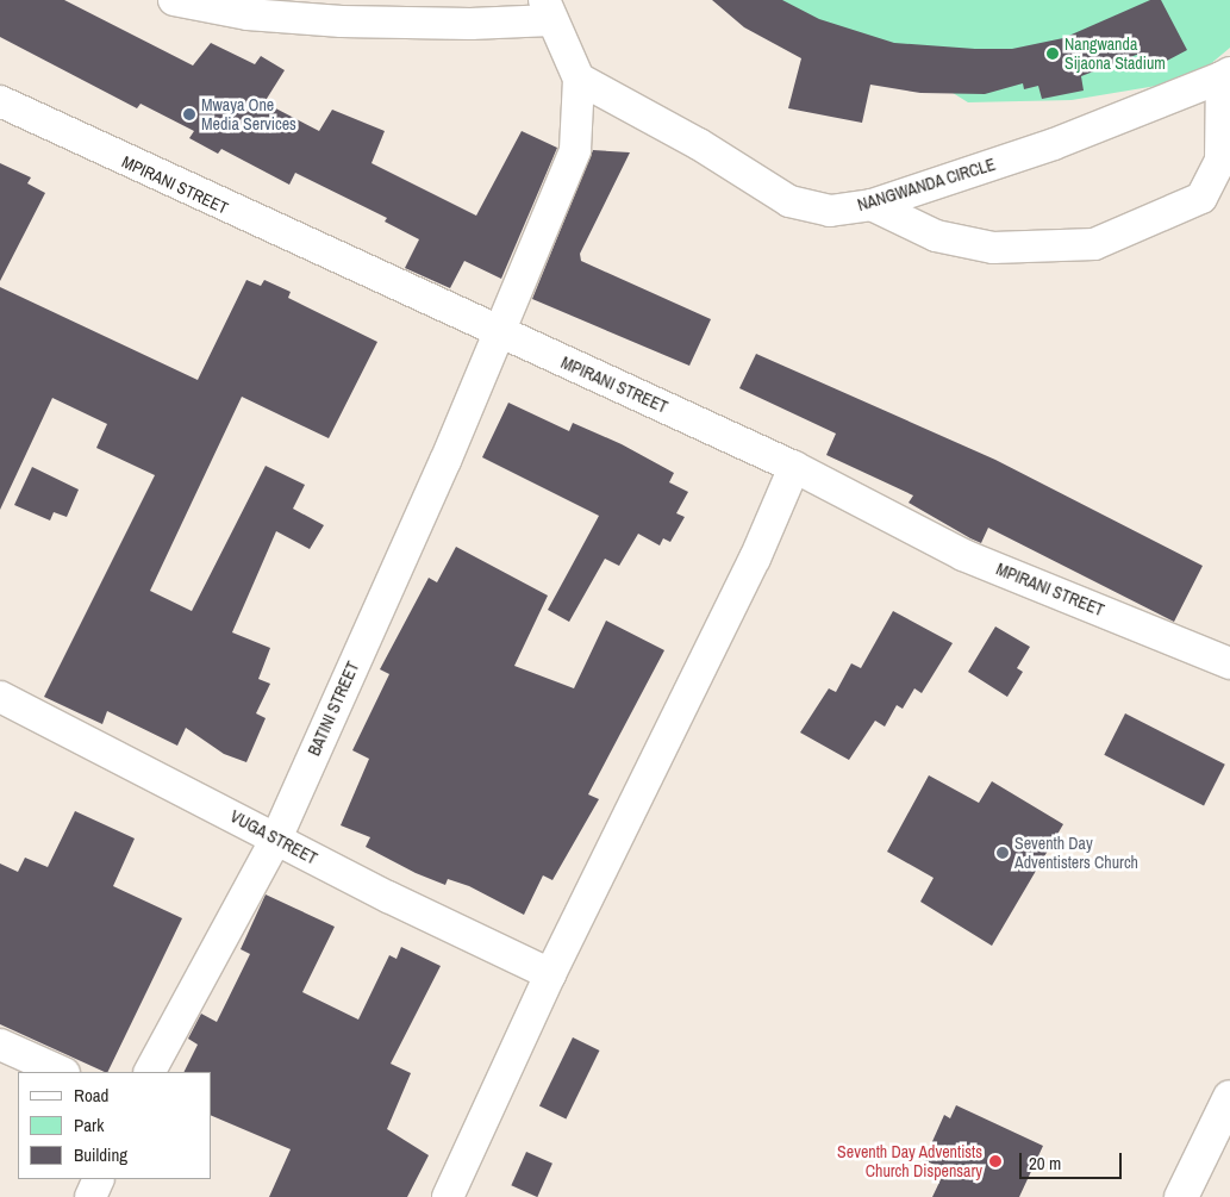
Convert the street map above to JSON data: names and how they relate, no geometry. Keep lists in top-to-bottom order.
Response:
{
  "streets": {
    "street": [
      "MPIRANI STREET",
      "NANGWANDA CIRCLE",
      "BATINI STREET",
      "VUGA STREET"
    ]
  },
  "crossings": [
    ["MPIRANI STREET", "BATINI STREET"],
    ["BATINI STREET", "VUGA STREET"]
  ],
  "places": [
    "Nangwanda Sijaona Stadium",
    "Mwaya One Media Services",
    "Seventh Day Adventisters Church",
    "Seventh Day Adventists Church Dispensary"
  ],
  "legend": ["Road", "Park", "Building"],
  "scale_bar": "20 m"
}
